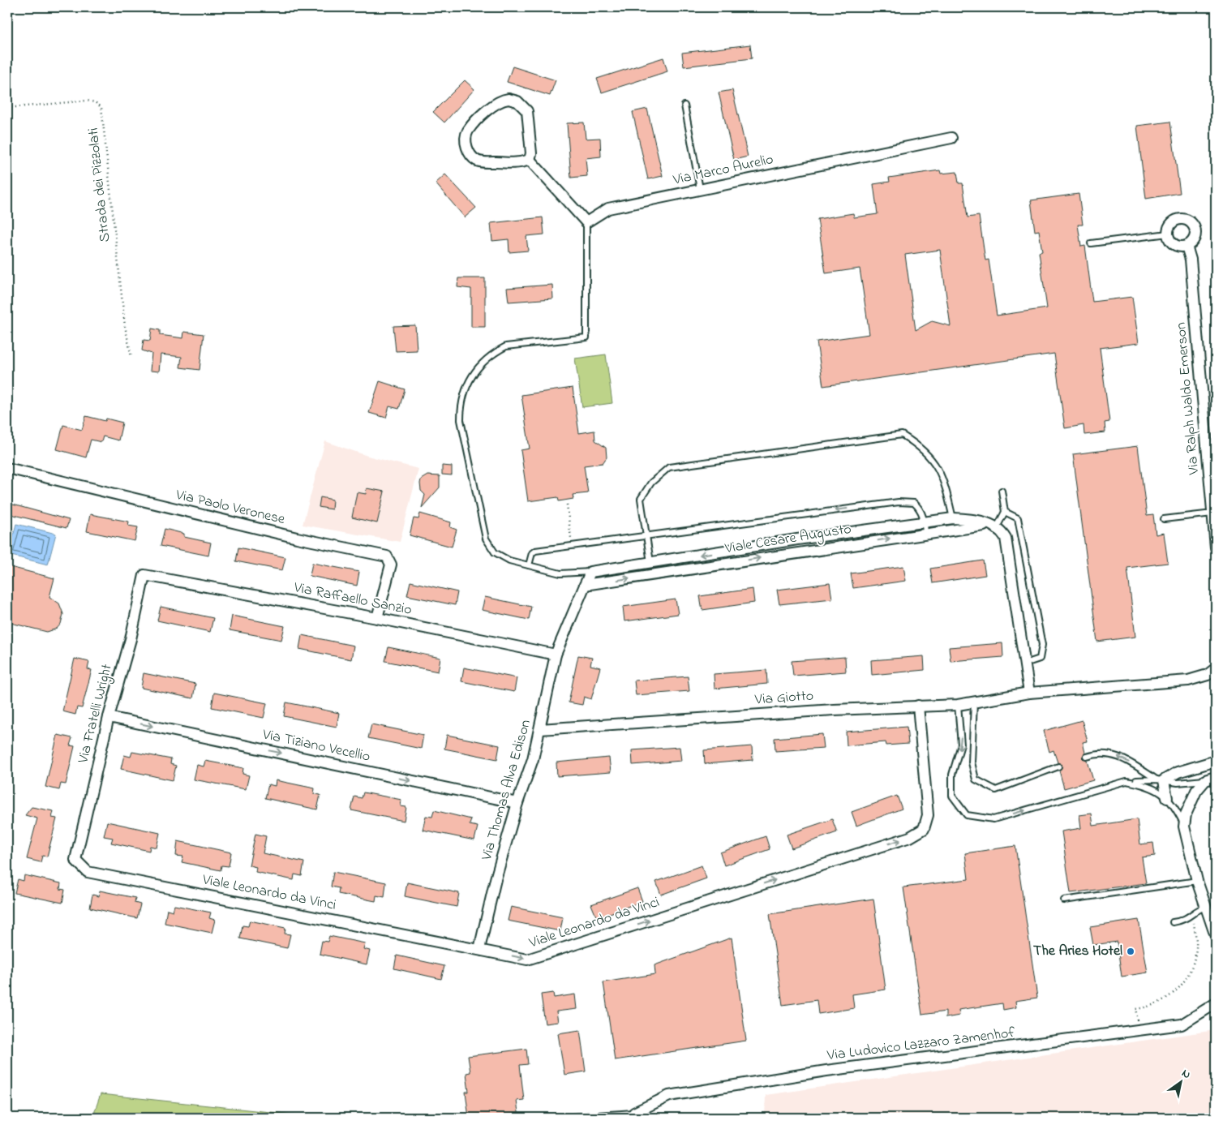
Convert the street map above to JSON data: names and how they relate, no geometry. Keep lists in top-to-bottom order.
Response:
{
  "streets": {
    "street": [
      "Via Marco Aurelio",
      "Via Ralph Waldo Emerson",
      "Via Paolo Veronese",
      "Viale Cesare Augusto",
      "Via Raffaello Sanzio",
      "Via Giotto",
      "Via Fratelli Wright",
      "Via Tiziano Vecellio",
      "Via Thomas Alva Edison",
      "Viale Leonardo da Vinci",
      "Via Ludovico Lazzaro Zamenhof"
    ],
    "path": ["Strada dei Pizzolati"]
  },
  "crossings": [
    ["Via Paolo Veronese", "Via Raffaello Sanzio"],
    ["Viale Cesare Augusto", "Via Giotto"],
    ["Viale Cesare Augusto", "Via Thomas Alva Edison"],
    ["Via Raffaello Sanzio", "Via Fratelli Wright"],
    ["Via Raffaello Sanzio", "Via Thomas Alva Edison"],
    ["Via Giotto", "Via Thomas Alva Edison"],
    ["Via Giotto", "Viale Leonardo da Vinci"],
    ["Via Fratelli Wright", "Via Tiziano Vecellio"],
    ["Via Fratelli Wright", "Viale Leonardo da Vinci"],
    ["Via Tiziano Vecellio", "Via Thomas Alva Edison"],
    ["Via Thomas Alva Edison", "Viale Leonardo da Vinci"]
  ],
  "one_way": ["Via Tiziano Vecellio", "Viale Leonardo da Vinci"],
  "places": ["The Aries Hotel"],
  "north": "top right"
}
